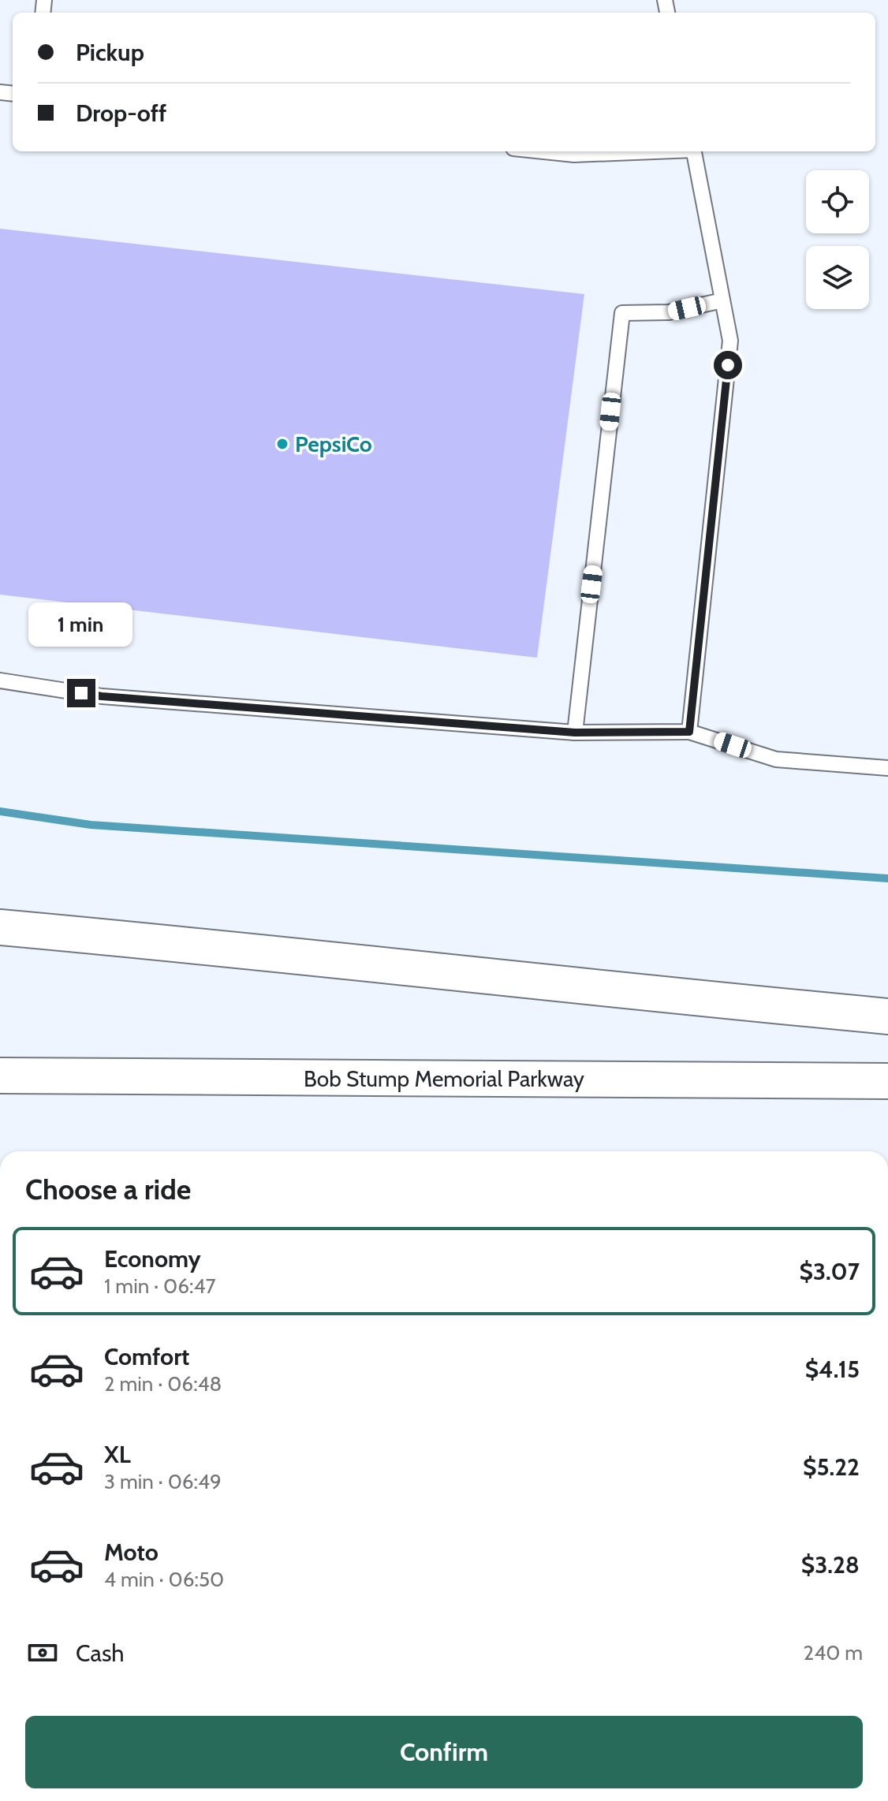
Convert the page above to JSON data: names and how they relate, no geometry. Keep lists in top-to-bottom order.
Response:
{
  "streets": {
    "highway": ["Bob Stump Memorial Parkway"]
  },
  "places": ["PepsiCo"],
  "page": {
    "banner": ["Pickup", "Drop-off"],
    "bubble": "1 min",
    "heading": "Choose a ride",
    "list": [
      {
        "name": "Economy",
        "note": "1 min · 06:47",
        "value": "$3.07"
      },
      {
        "name": "Comfort",
        "note": "2 min · 06:48",
        "value": "$4.15"
      },
      {
        "name": "XL",
        "note": "3 min · 06:49",
        "value": "$5.22"
      },
      {
        "name": "Moto",
        "note": "4 min · 06:50",
        "value": "$3.28"
      }
    ],
    "pay": ["Cash", "240 m"],
    "buttons": "Confirm"
  }
}
